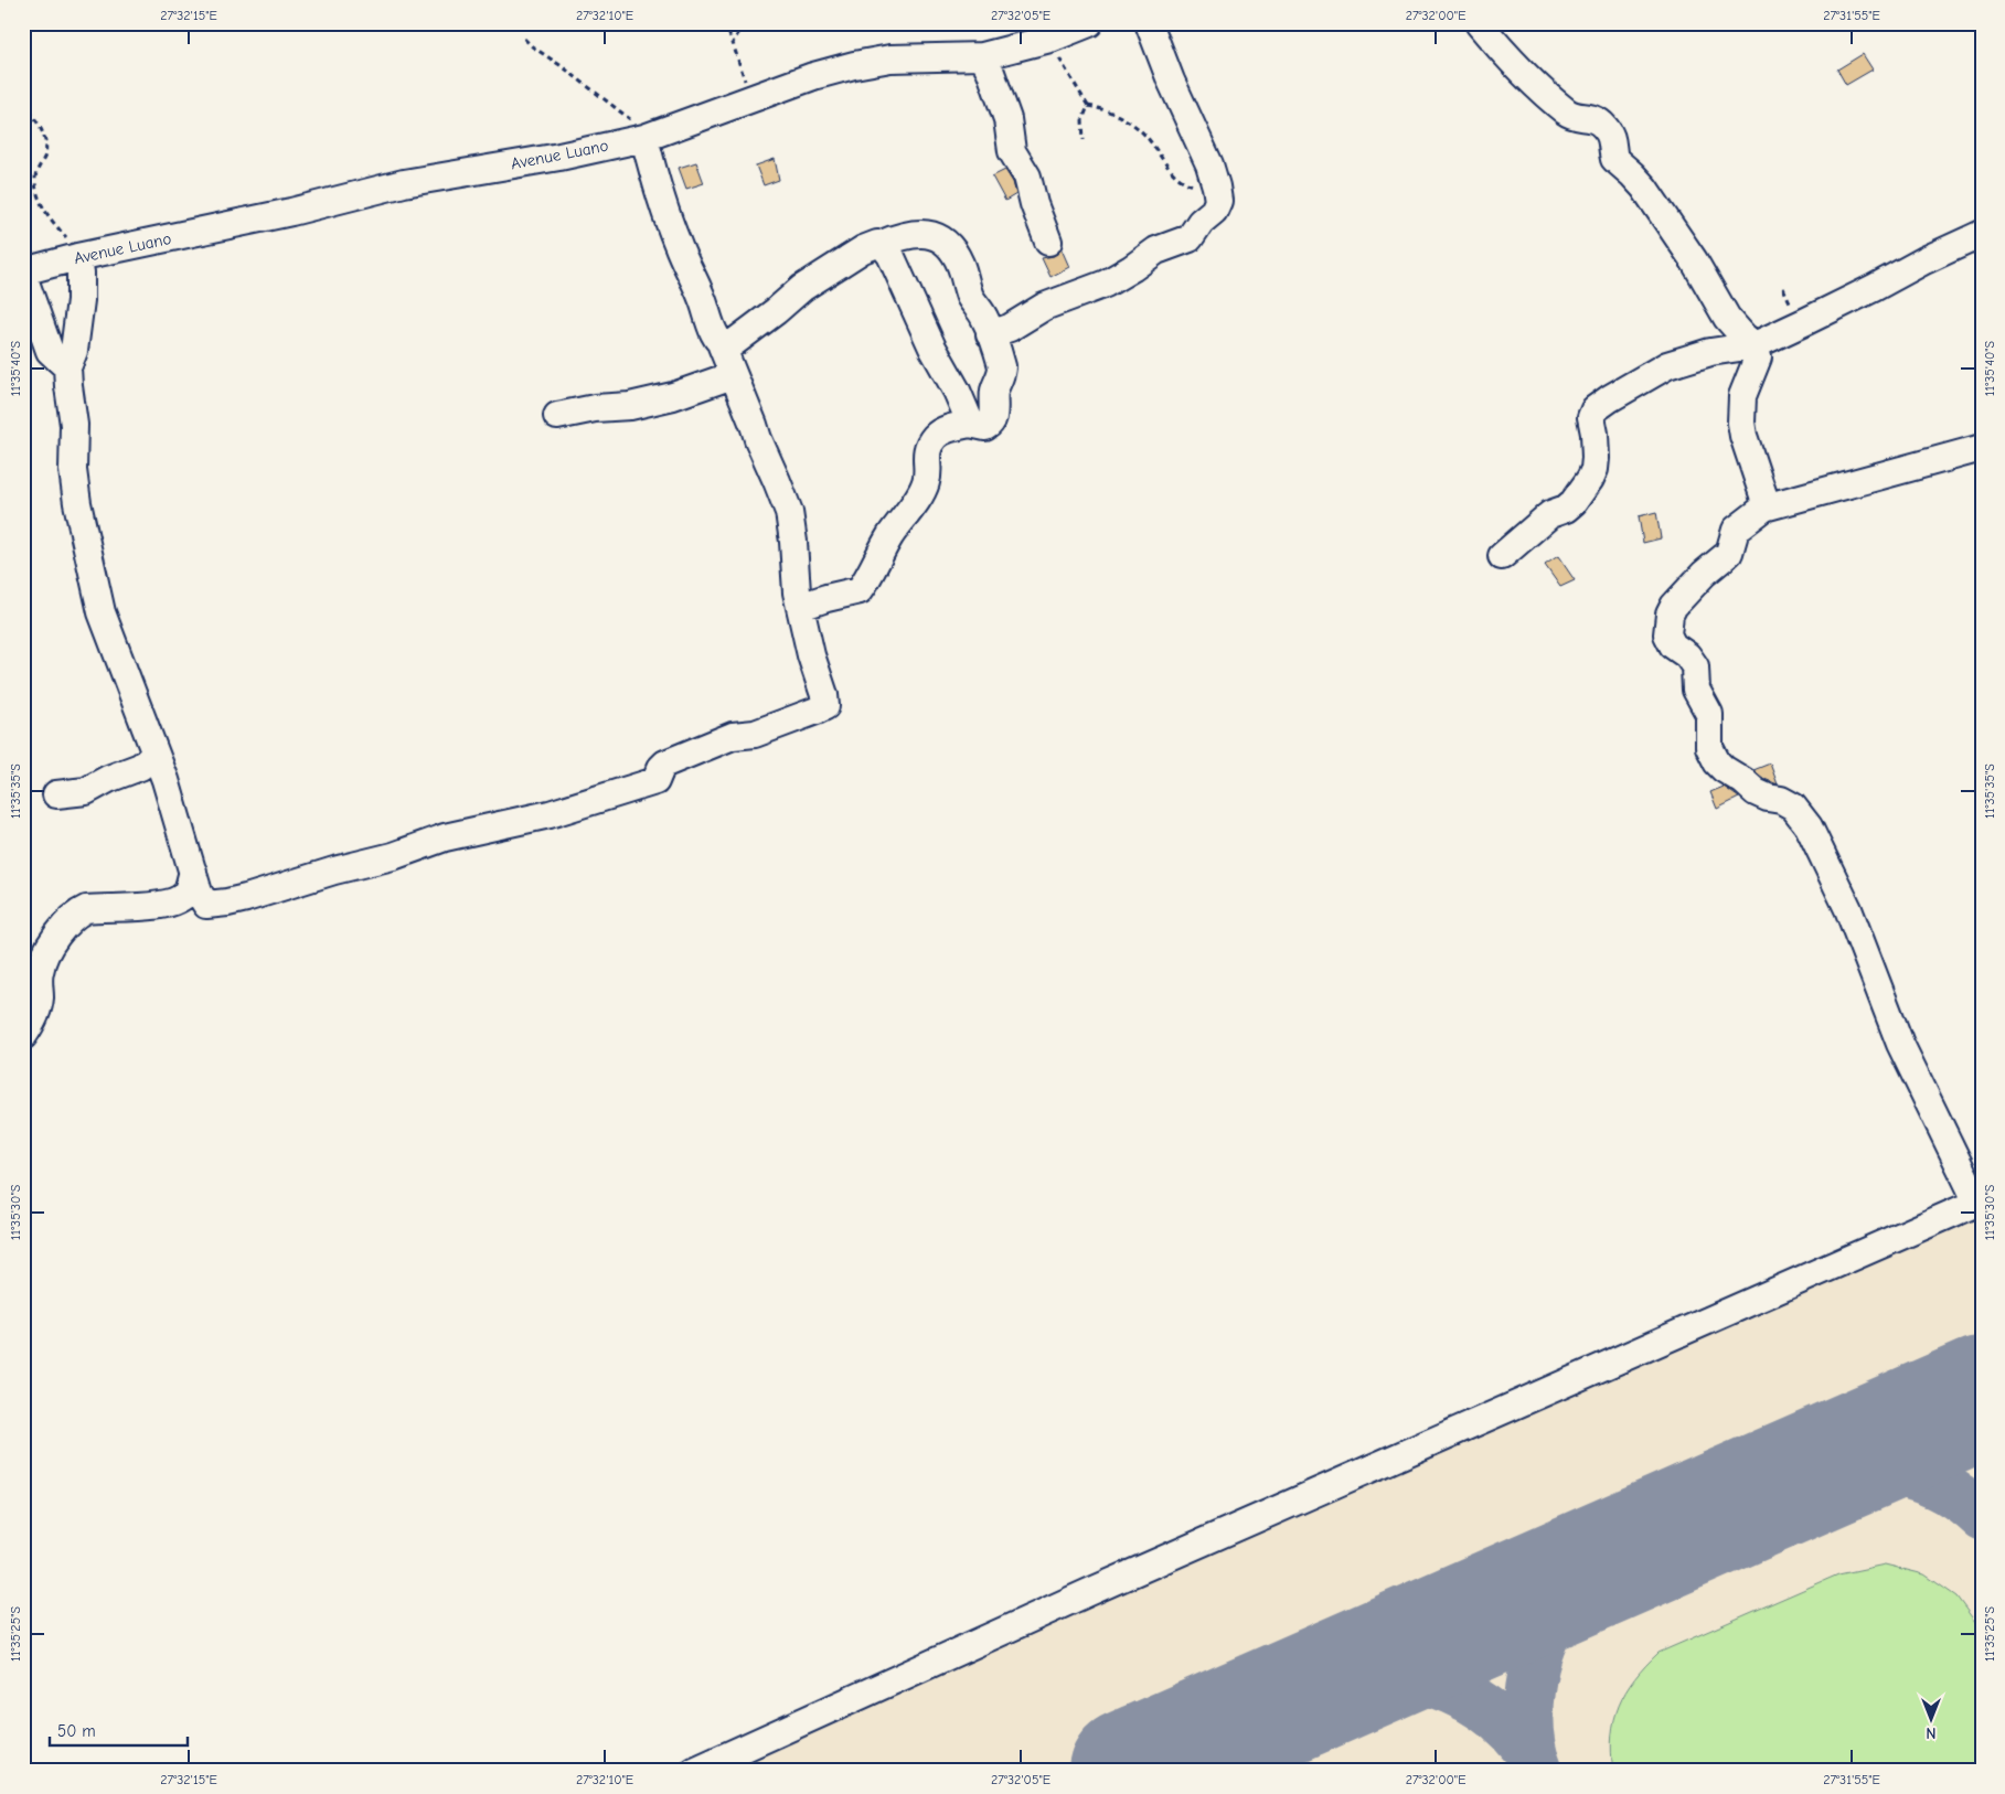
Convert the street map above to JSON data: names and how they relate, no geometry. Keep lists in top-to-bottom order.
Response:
{
  "streets": {
    "street": ["Avenue Luano"]
  },
  "scale_bar": "50 m",
  "north": "bottom",
  "coordinates": [
    "27°32'15\"E",
    "27°32'10\"E",
    "27°32'05\"E",
    "27°32'00\"E",
    "27°31'55\"E",
    "11°35'40\"S",
    "11°35'35\"S",
    "11°35'30\"S",
    "11°35'25\"S"
  ]
}
